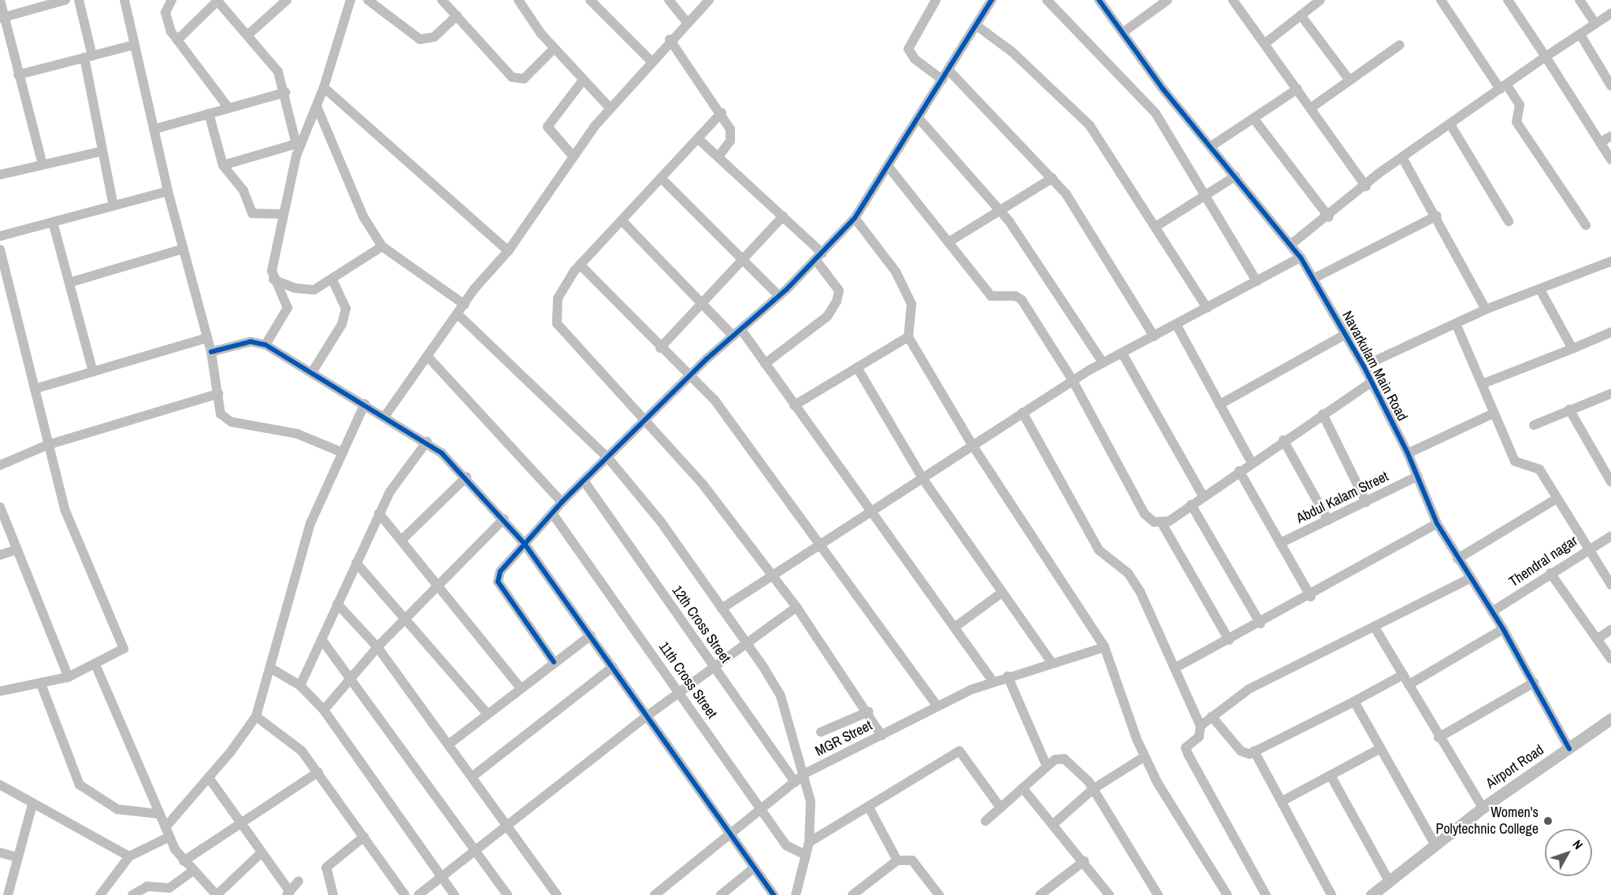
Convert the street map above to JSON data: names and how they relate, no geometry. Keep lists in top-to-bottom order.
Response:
{
  "streets": {
    "street": [
      "Navarkulam Main Road",
      "Abdul Kalam Street",
      "Thendral nagar",
      "12th Cross Street",
      "11th Cross Street",
      "MGR Street",
      "Airport Road"
    ]
  },
  "crossings": [
    ["Navarkulam Main Road", "Abdul Kalam Street"],
    ["Navarkulam Main Road", "Thendral nagar"],
    ["Navarkulam Main Road", "Airport Road"],
    ["12th Cross Street", "MGR Street"],
    ["11th Cross Street", "MGR Street"]
  ],
  "places": ["Women's Polytechnic College"],
  "north": "top right"
}
